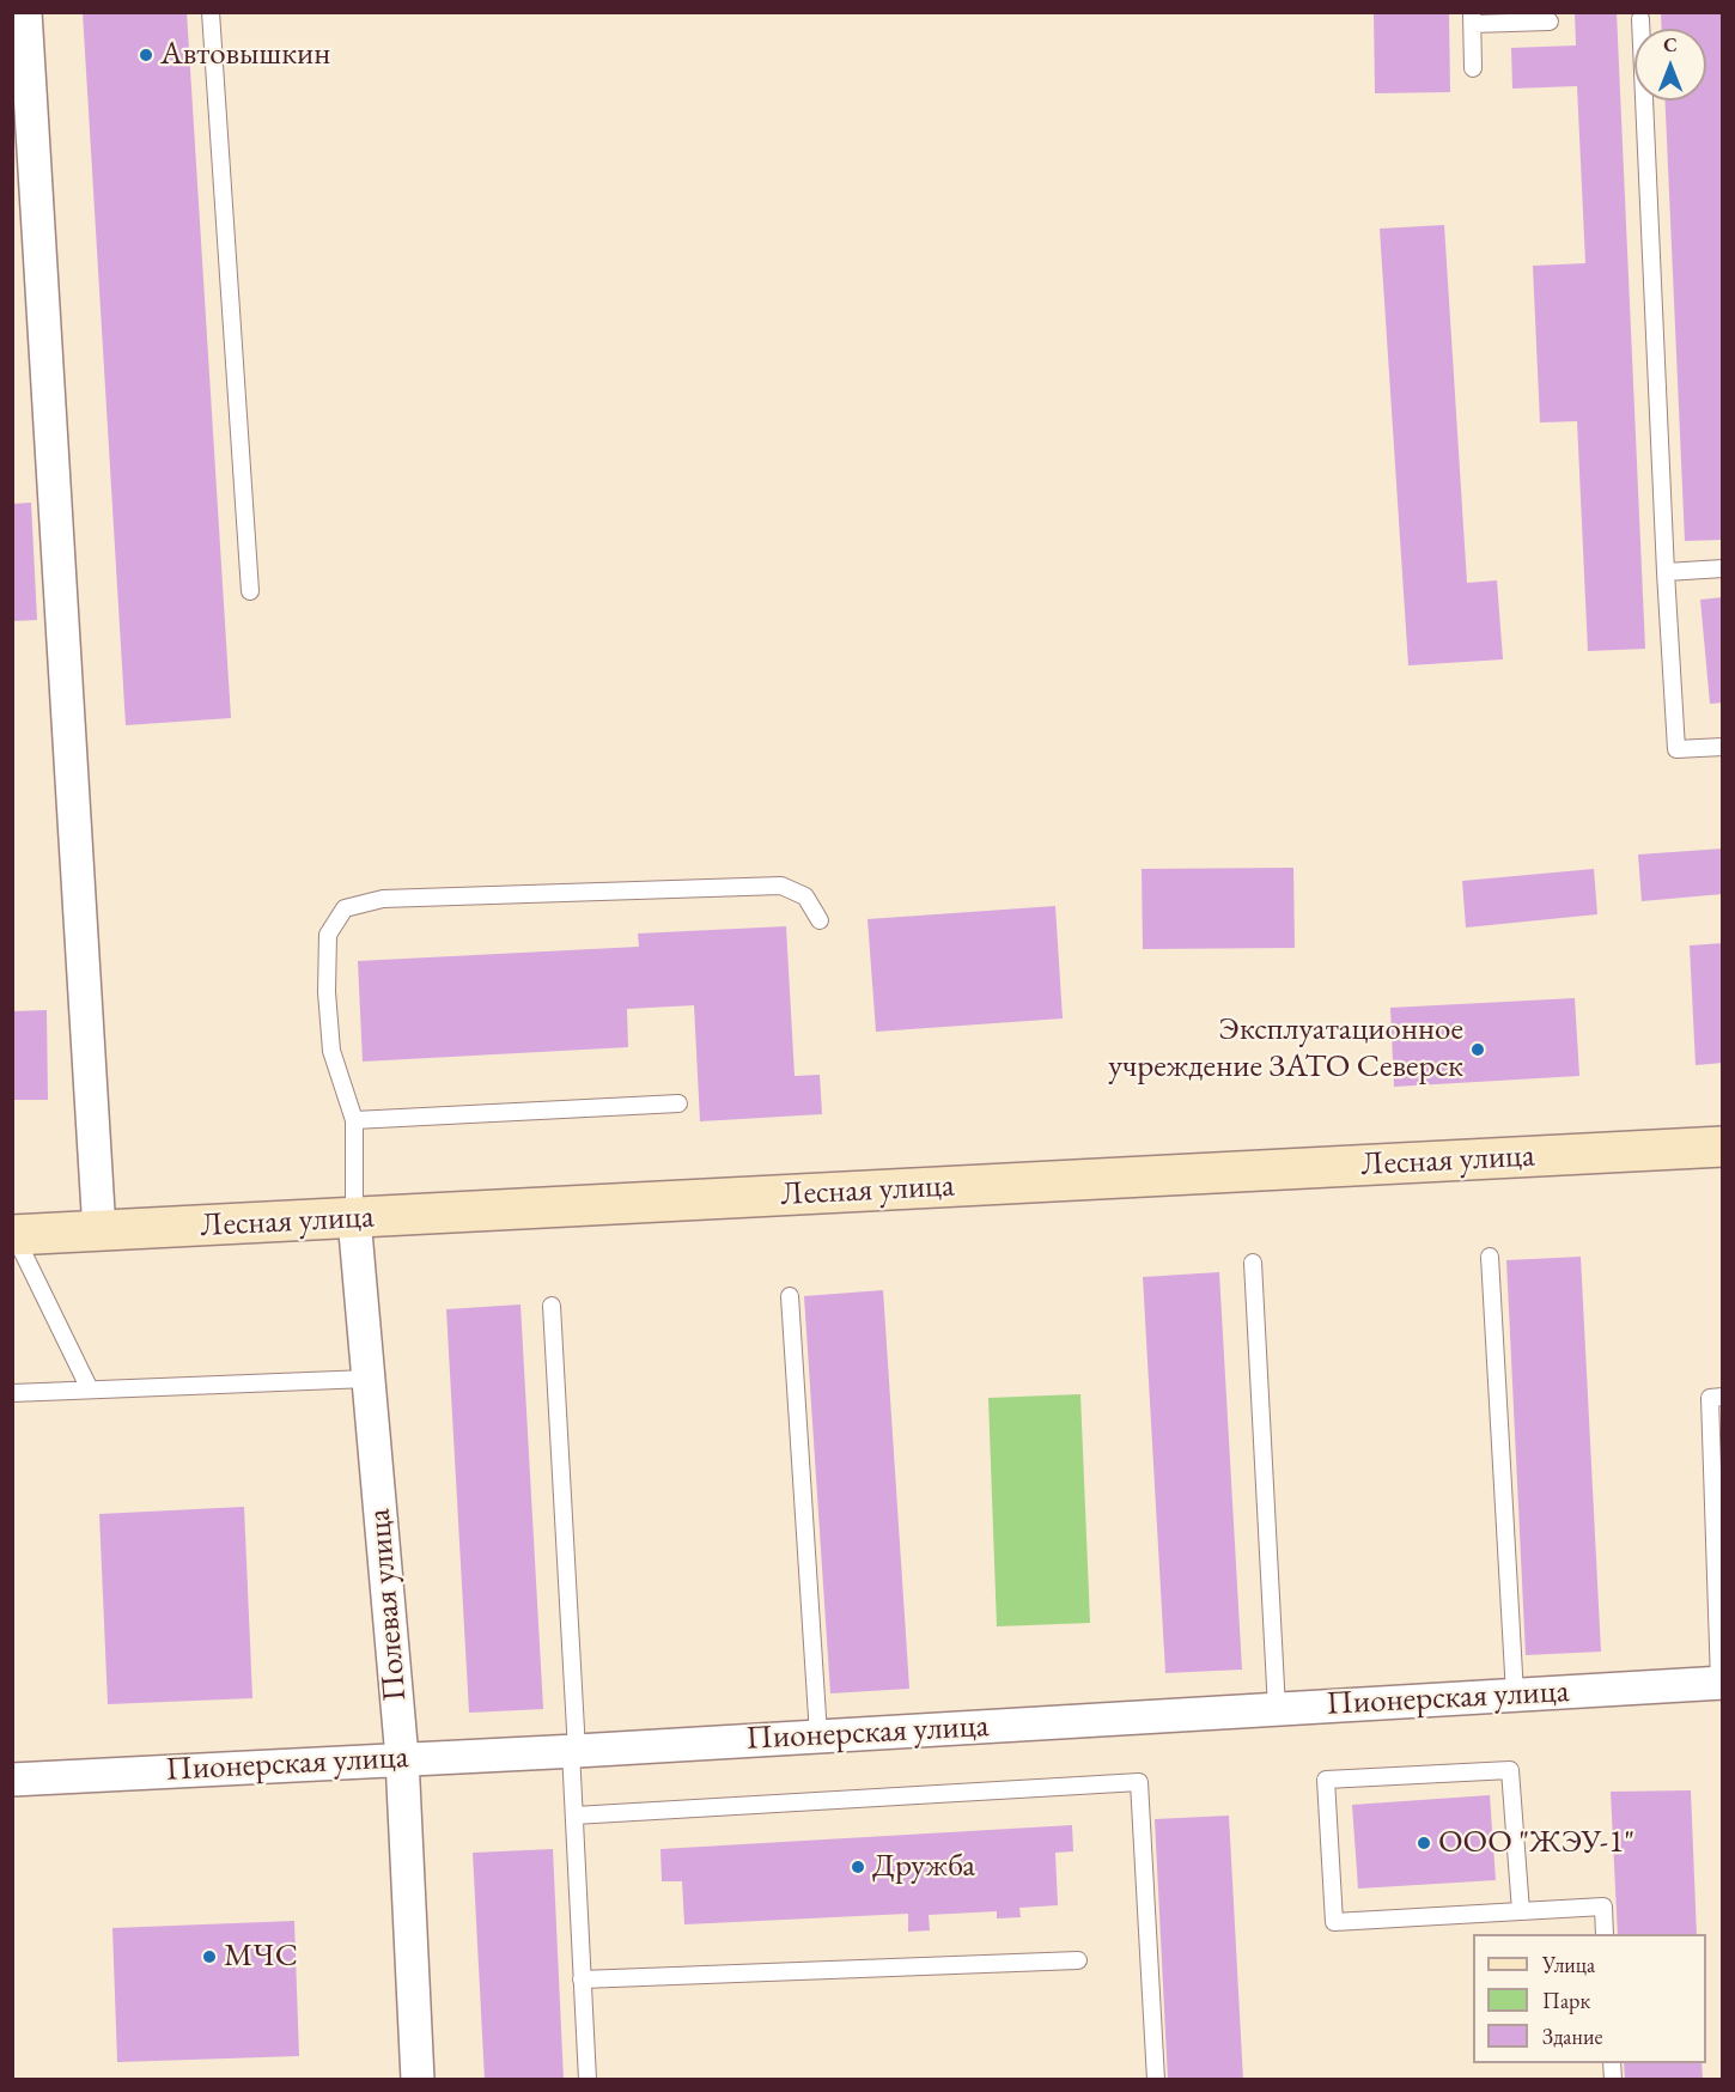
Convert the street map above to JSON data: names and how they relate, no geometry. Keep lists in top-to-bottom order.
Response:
{
  "streets": {
    "main road": ["Лесная улица"],
    "street": ["Полевая улица", "Пионерская улица"]
  },
  "crossings": [
    ["Лесная улица", "Полевая улица"],
    ["Полевая улица", "Пионерская улица"]
  ],
  "places": [
    "Автовышкин",
    "Эксплуатационное учреждение ЗАТО Северск",
    "ООО \"ЖЭУ-1\"",
    "Дружба",
    "МЧС"
  ],
  "legend": ["Улица", "Парк", "Здание"],
  "north": "top"
}
